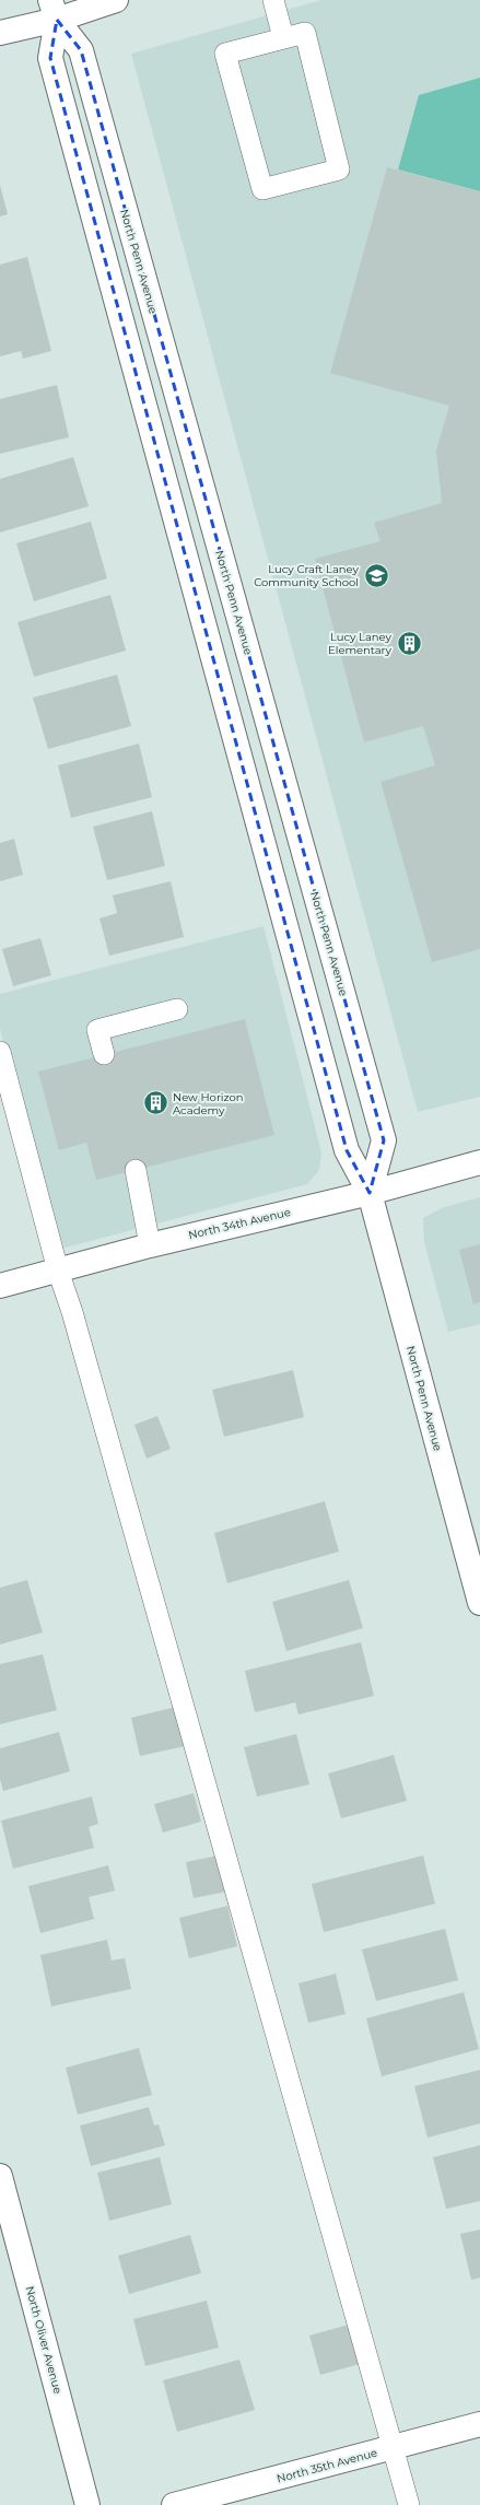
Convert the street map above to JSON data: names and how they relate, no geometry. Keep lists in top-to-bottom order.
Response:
{
  "streets": {
    "main road": [
      "North Penn Avenue",
      "North 34th Avenue",
      "North Oliver Avenue",
      "North 35th Avenue"
    ]
  },
  "crossings": [
    ["North Penn Avenue", "North 34th Avenue"]
  ],
  "places": {
    "school or university": ["Lucy Craft Laney Community School"],
    "building": ["Lucy Laney Elementary", "New Horizon Academy"]
  }
}
